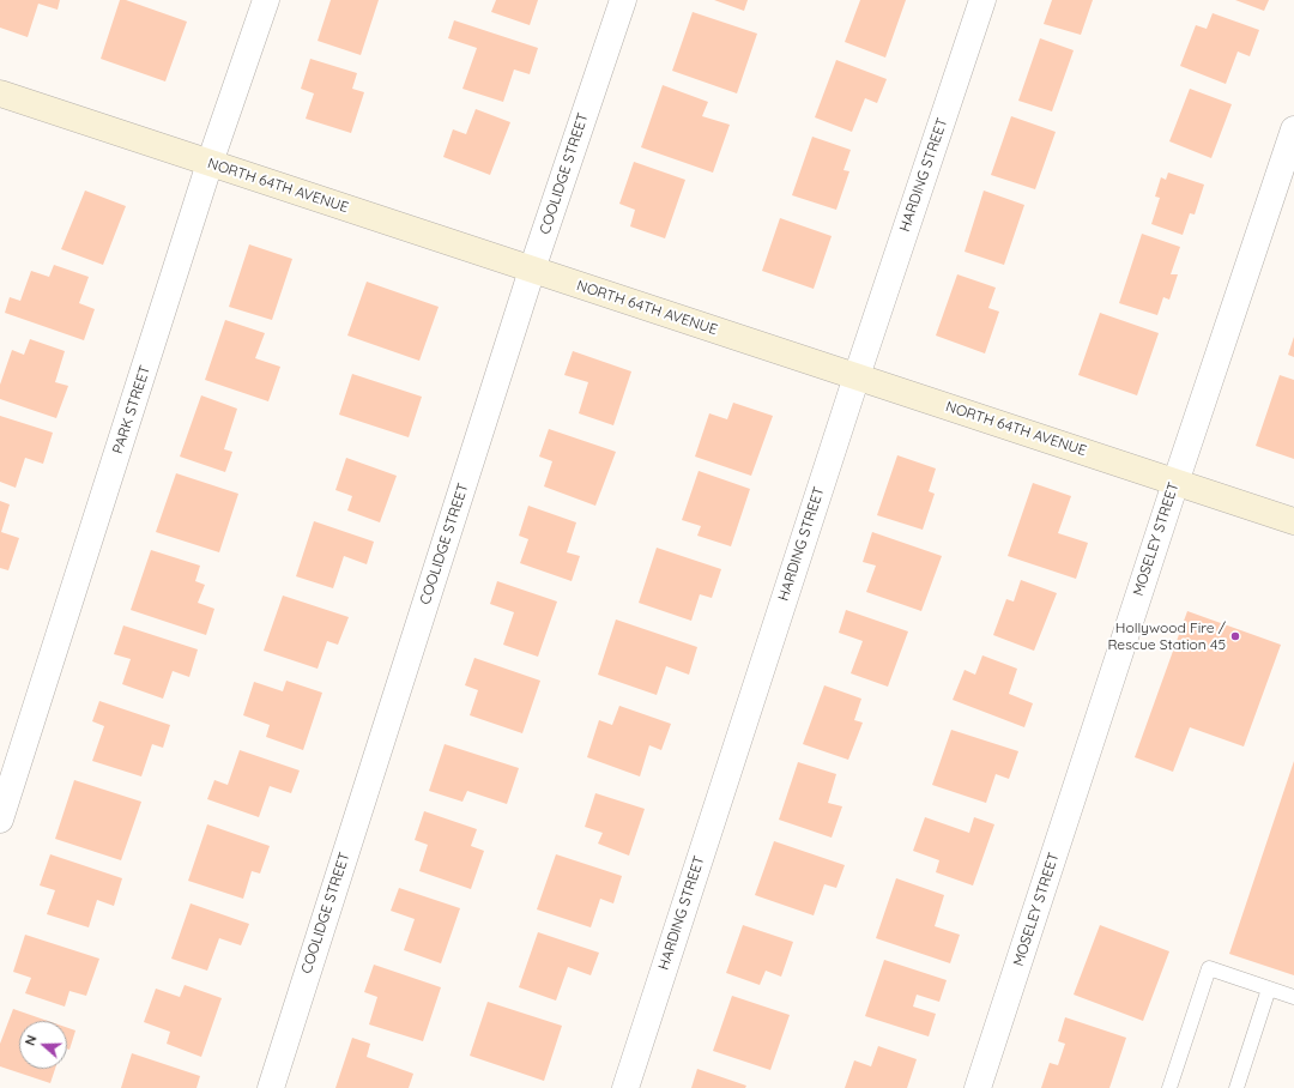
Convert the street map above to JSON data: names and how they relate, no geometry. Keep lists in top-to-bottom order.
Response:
{
  "streets": {
    "street": [
      "COOLIDGE STREET",
      "HARDING STREET",
      "NORTH 64TH AVENUE",
      "PARK STREET",
      "MOSELEY STREET"
    ]
  },
  "crossings": [
    ["COOLIDGE STREET", "NORTH 64TH AVENUE"],
    ["HARDING STREET", "NORTH 64TH AVENUE"],
    ["NORTH 64TH AVENUE", "PARK STREET"],
    ["NORTH 64TH AVENUE", "MOSELEY STREET"]
  ],
  "places": ["Hollywood Fire / Rescue Station 45"],
  "north": "left"
}
